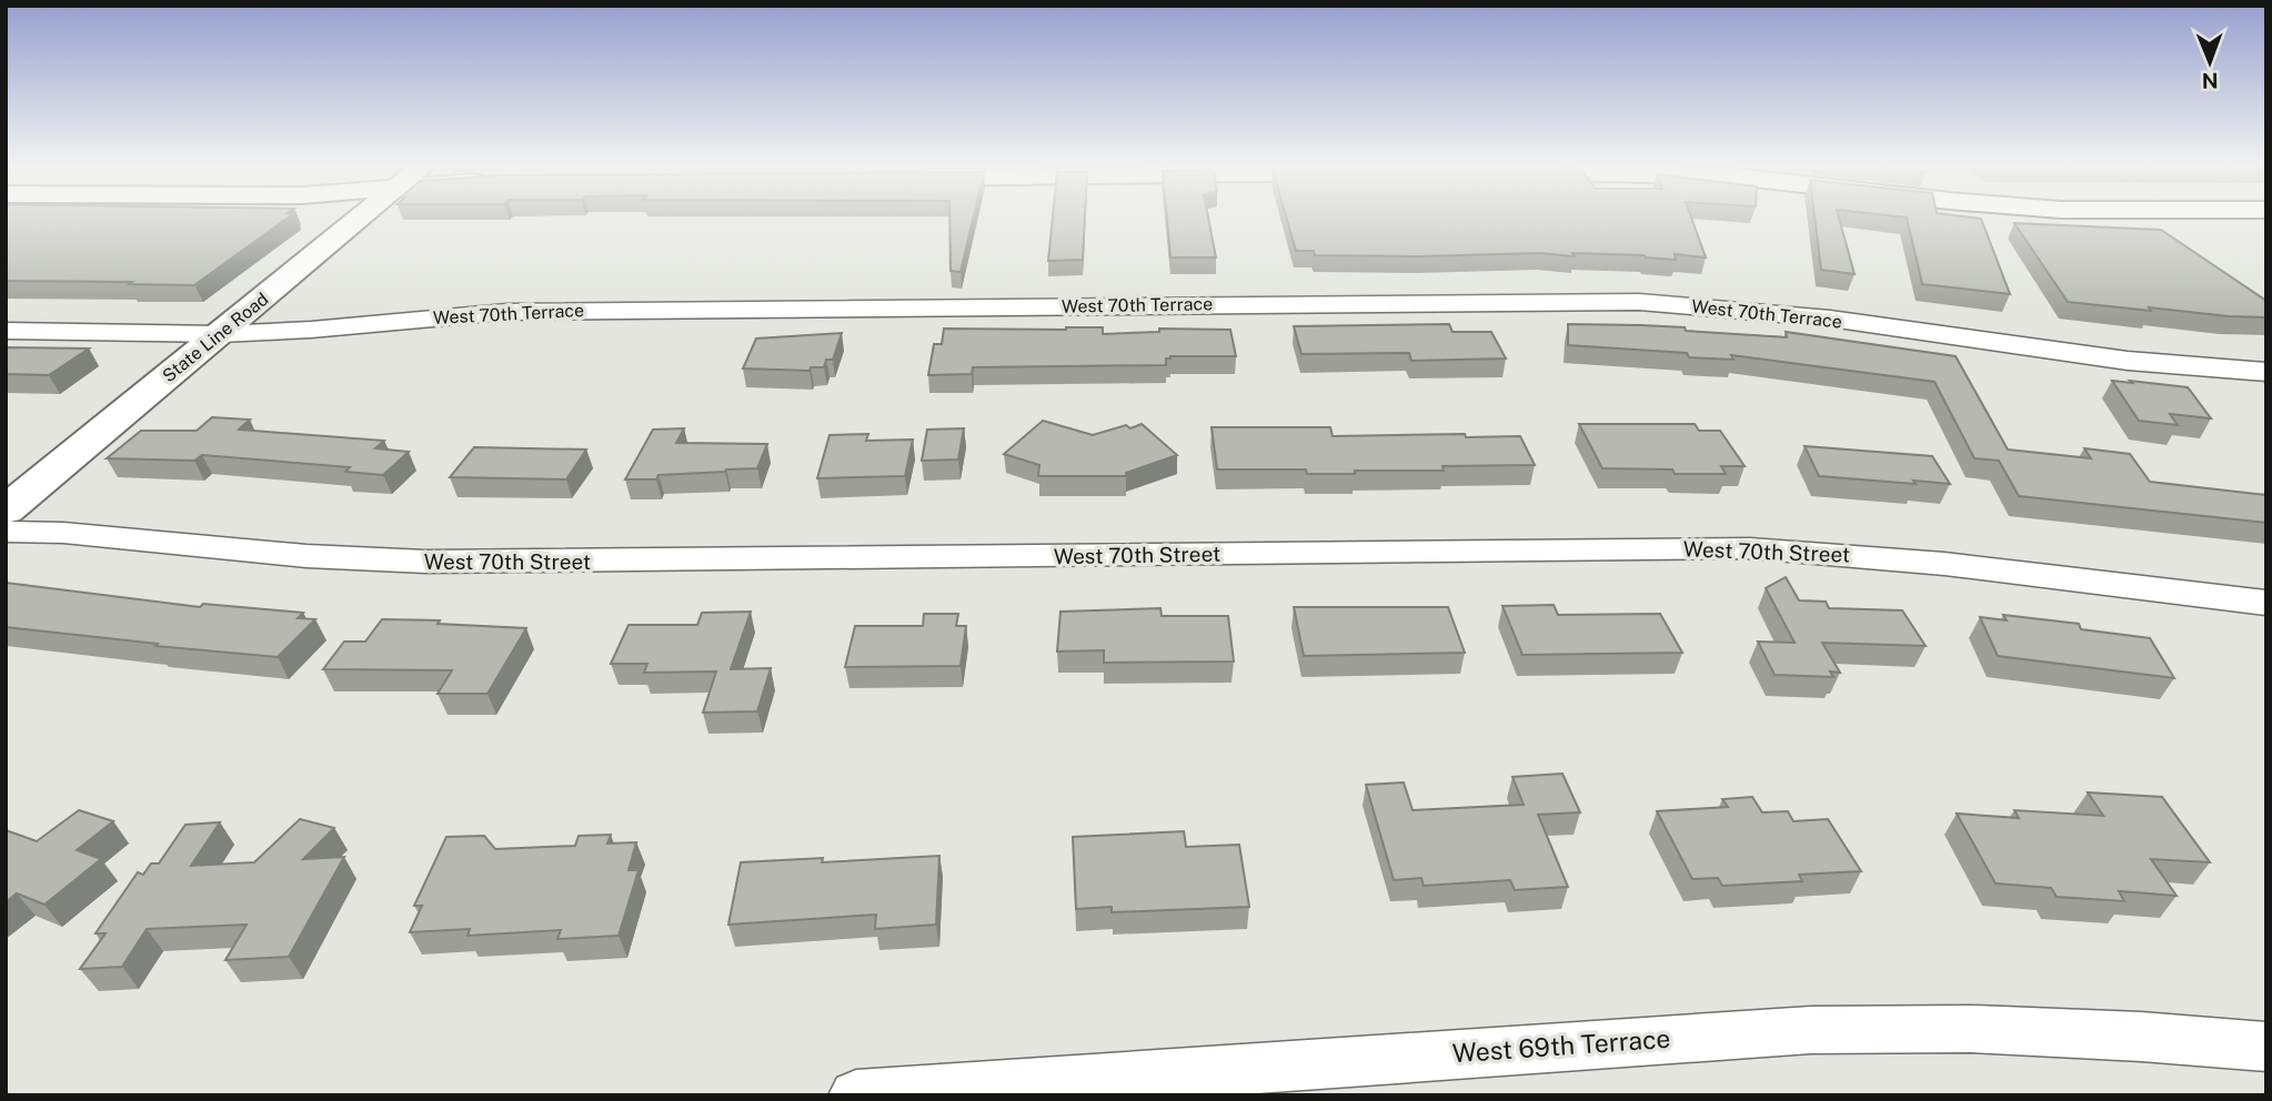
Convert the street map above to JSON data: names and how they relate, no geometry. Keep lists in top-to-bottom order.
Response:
{
  "streets": {
    "street": [
      "West 70th Terrace",
      "State Line Road",
      "West 70th Street",
      "West 69th Terrace"
    ]
  },
  "crossings": [
    ["West 70th Terrace", "State Line Road"]
  ],
  "north": "bottom"
}
